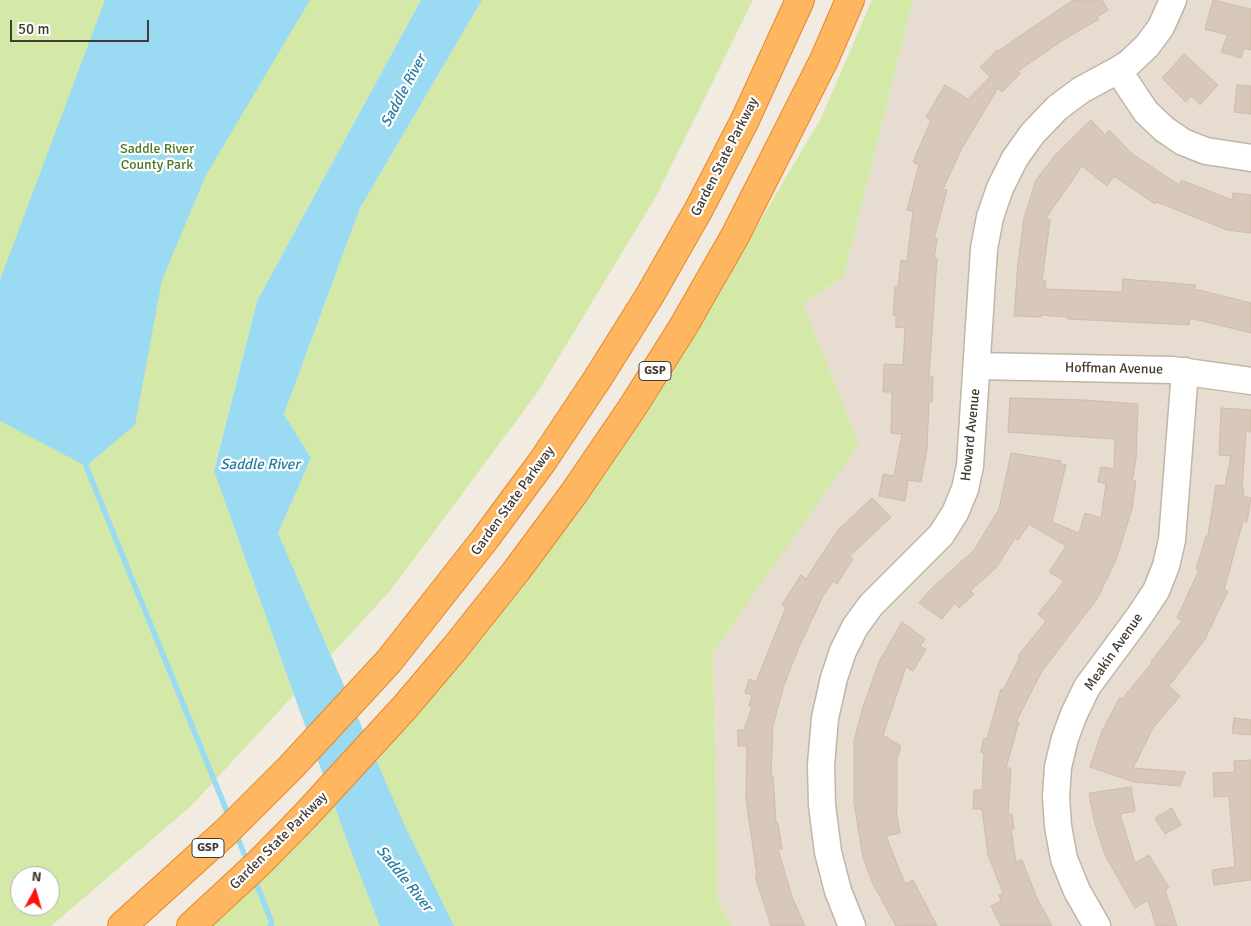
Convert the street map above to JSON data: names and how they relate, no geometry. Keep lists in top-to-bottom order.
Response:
{
  "streets": {
    "highway": ["Garden State Parkway", "GSP"],
    "street": ["Hoffman Avenue", "Howard Avenue", "Meakin Avenue"]
  },
  "crossings": [
    ["Hoffman Avenue", "Howard Avenue"],
    ["Hoffman Avenue", "Meakin Avenue"]
  ],
  "water": ["Saddle River"],
  "parks": ["Saddle River County Park"],
  "scale_bar": "50 m",
  "north": "top"
}
